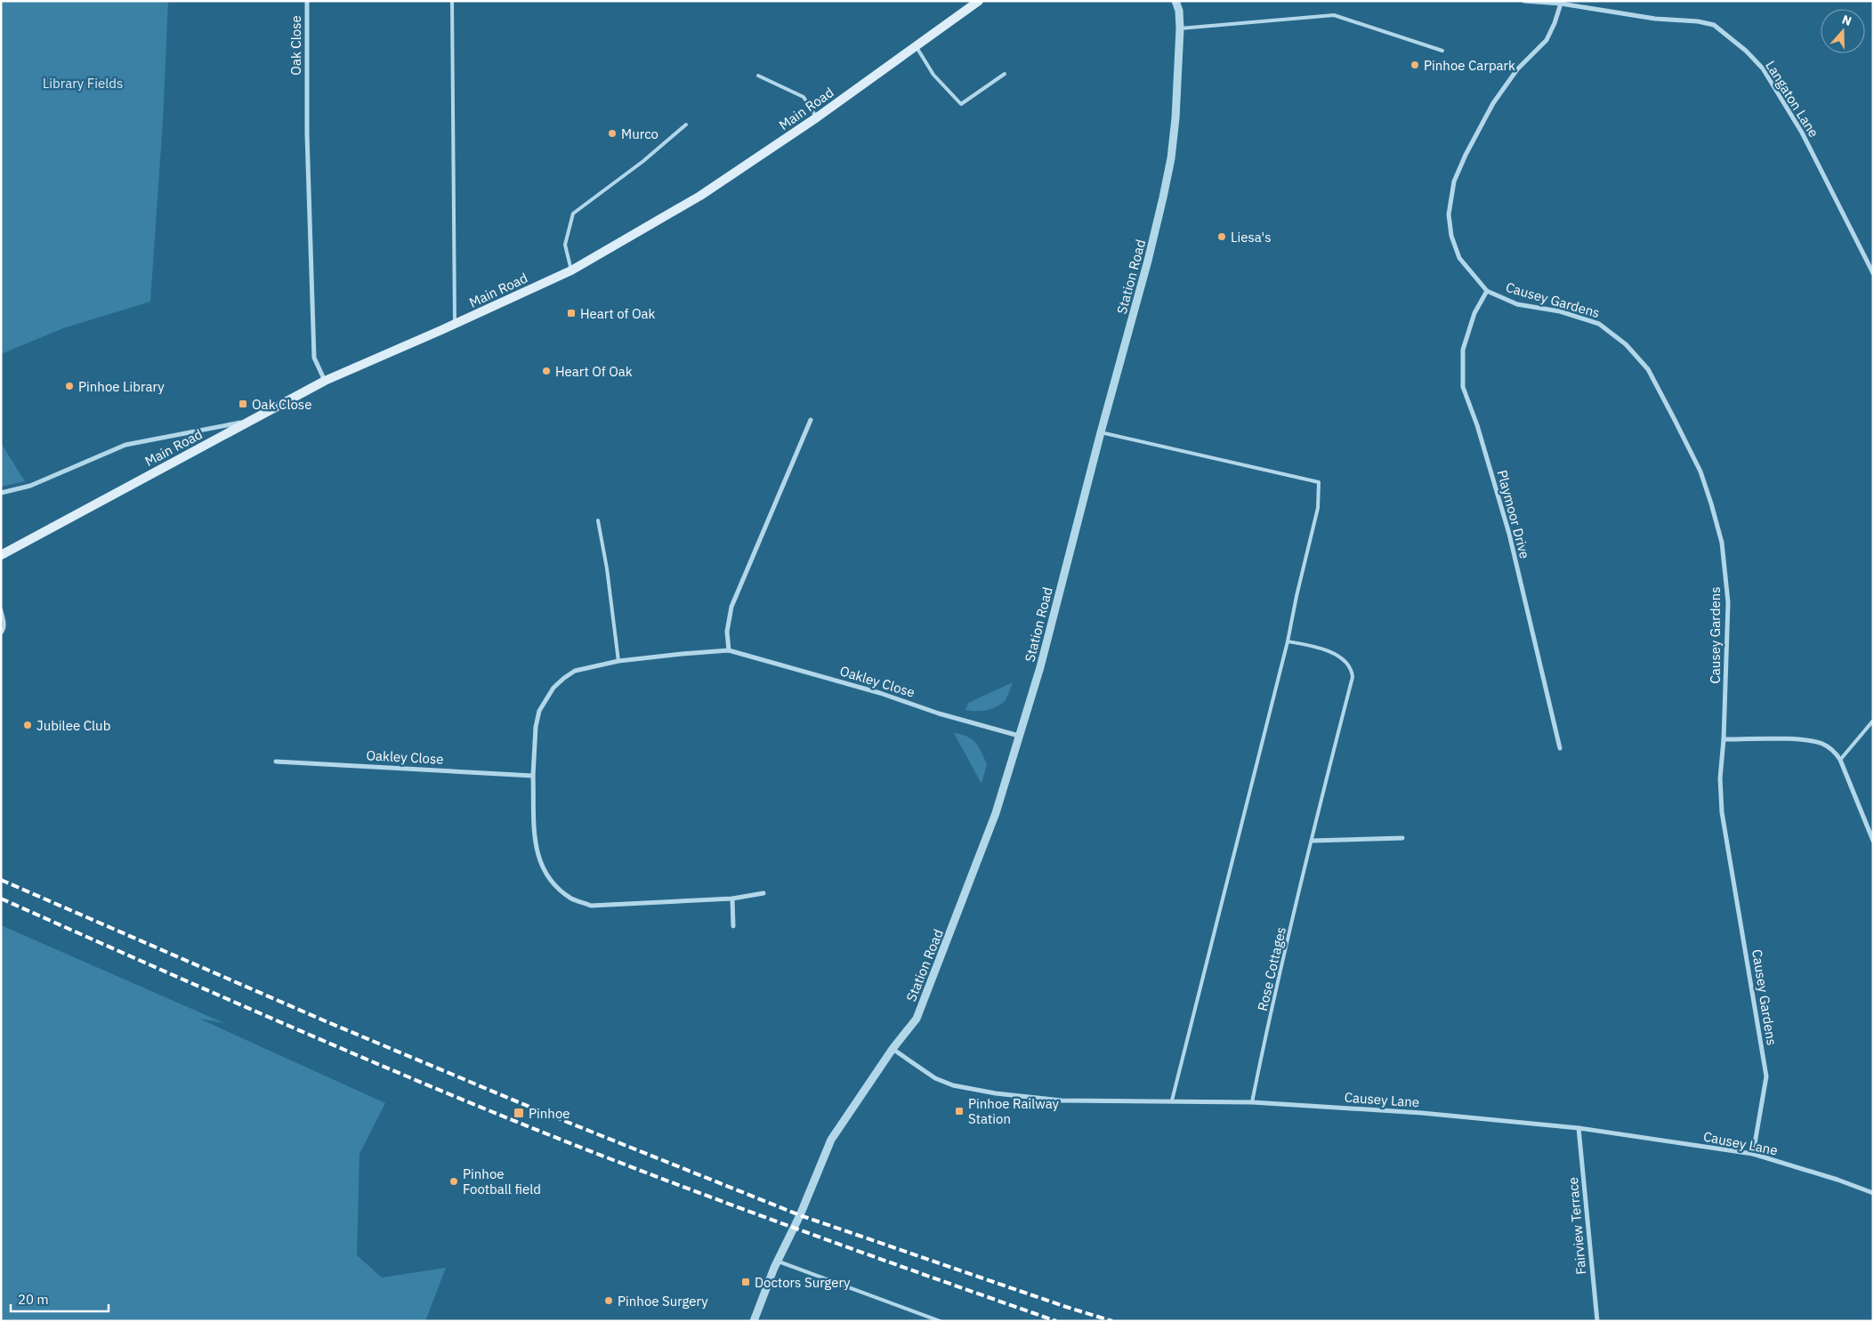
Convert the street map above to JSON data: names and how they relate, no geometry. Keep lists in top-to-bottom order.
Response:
{
  "streets": {
    "main road": ["Main Road"],
    "street": [
      "Oak Close",
      "Langaton Lane",
      "Station Road",
      "Causey Gardens",
      "Playmoor Drive",
      "Oakley Close",
      "Causey Lane",
      "Fairview Terrace"
    ],
    "lane": ["Rose Cottages"]
  },
  "crossings": [
    ["Oak Close", "Main Road"],
    ["Langaton Lane", "Causey Gardens"],
    ["Station Road", "Oakley Close"],
    ["Station Road", "Causey Lane"],
    ["Causey Gardens", "Playmoor Drive"],
    ["Causey Gardens", "Causey Lane"],
    ["Rose Cottages", "Causey Lane"],
    ["Causey Lane", "Fairview Terrace"]
  ],
  "parks": ["Library Fields"],
  "places": {
    "other": [
      "Pinhoe Carpark",
      "Murco",
      "Liesa's",
      "Heart Of Oak",
      "Pinhoe Library",
      "Jubilee Club",
      "Pinhoe Football field",
      "Pinhoe Surgery"
    ],
    "transit": [
      "Heart of Oak",
      "Oak Close",
      "Pinhoe Railway Station",
      "Pinhoe",
      "Doctors Surgery"
    ]
  },
  "scale_bar": "20 m",
  "north": "top"
}
